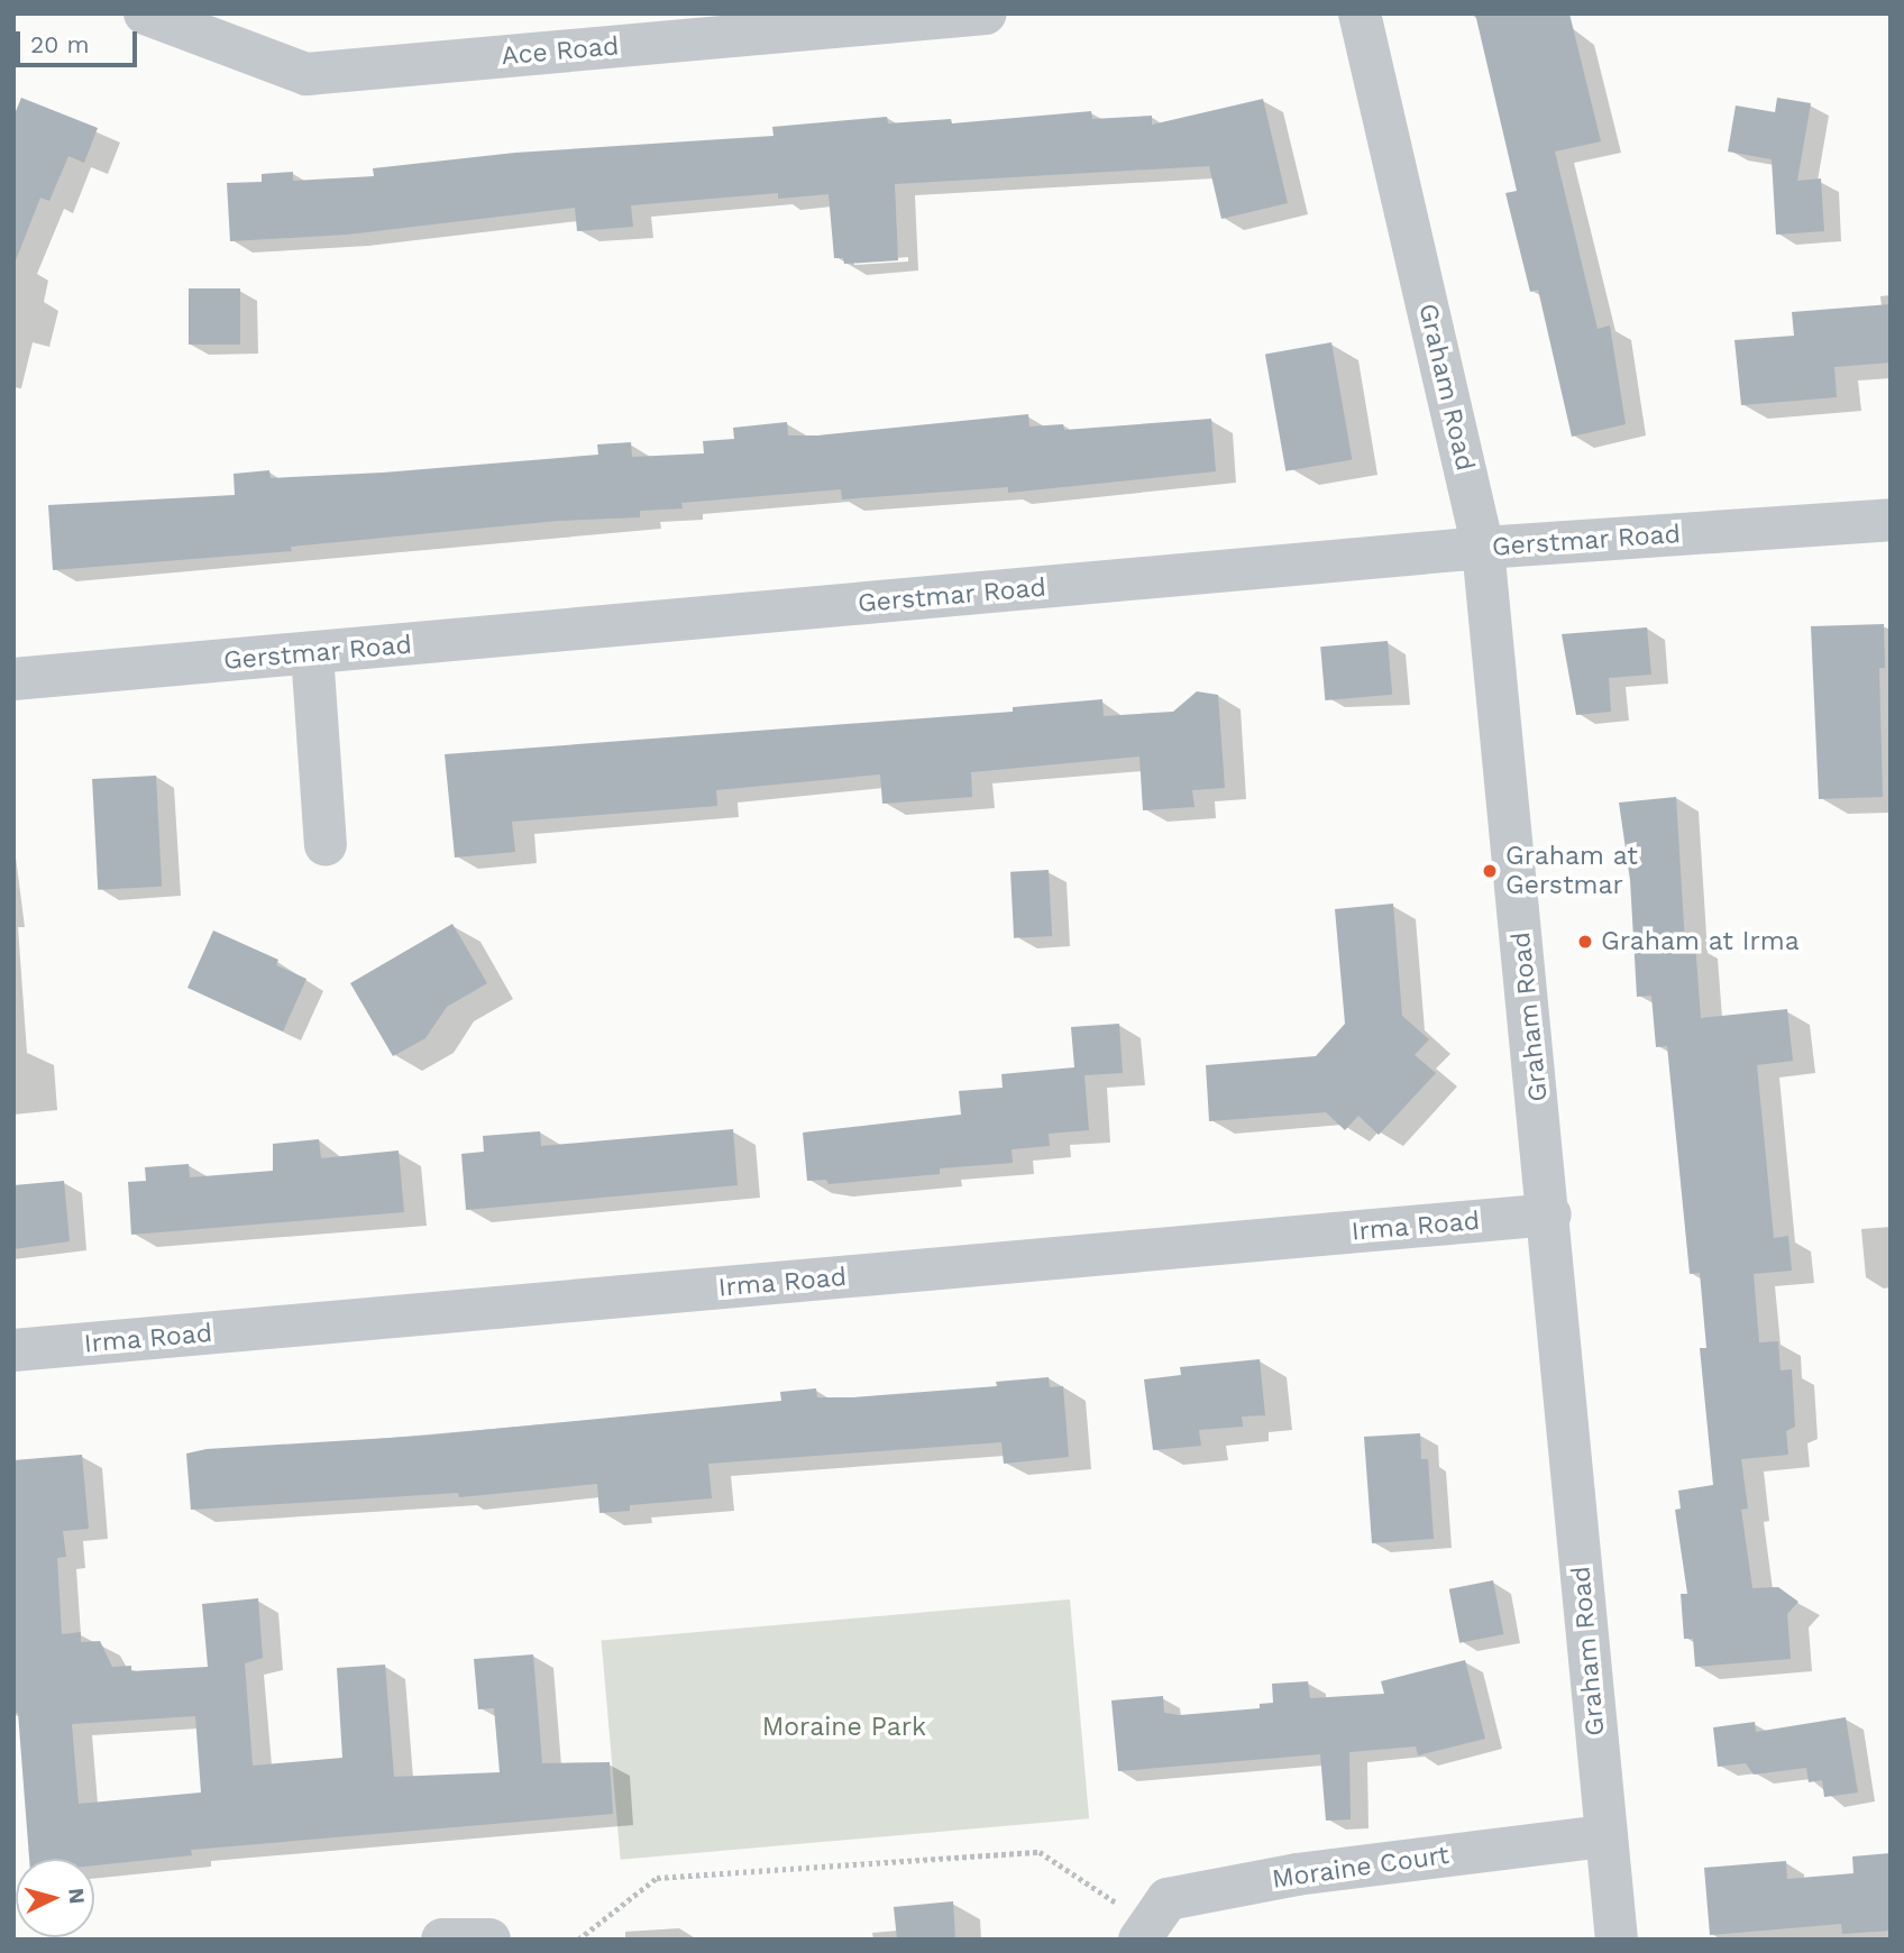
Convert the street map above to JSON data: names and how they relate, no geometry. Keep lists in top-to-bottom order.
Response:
{
  "streets": {
    "street": [
      "Ace Road",
      "Graham Road",
      "Gerstmar Road",
      "Irma Road",
      "Moraine Court"
    ]
  },
  "crossings": [
    ["Graham Road", "Gerstmar Road"],
    ["Graham Road", "Irma Road"],
    ["Graham Road", "Moraine Court"]
  ],
  "parks": ["Moraine Park"],
  "places": ["Graham at Gerstmar", "Graham at Irma"],
  "scale_bar": "20 m",
  "north": "right"
}
